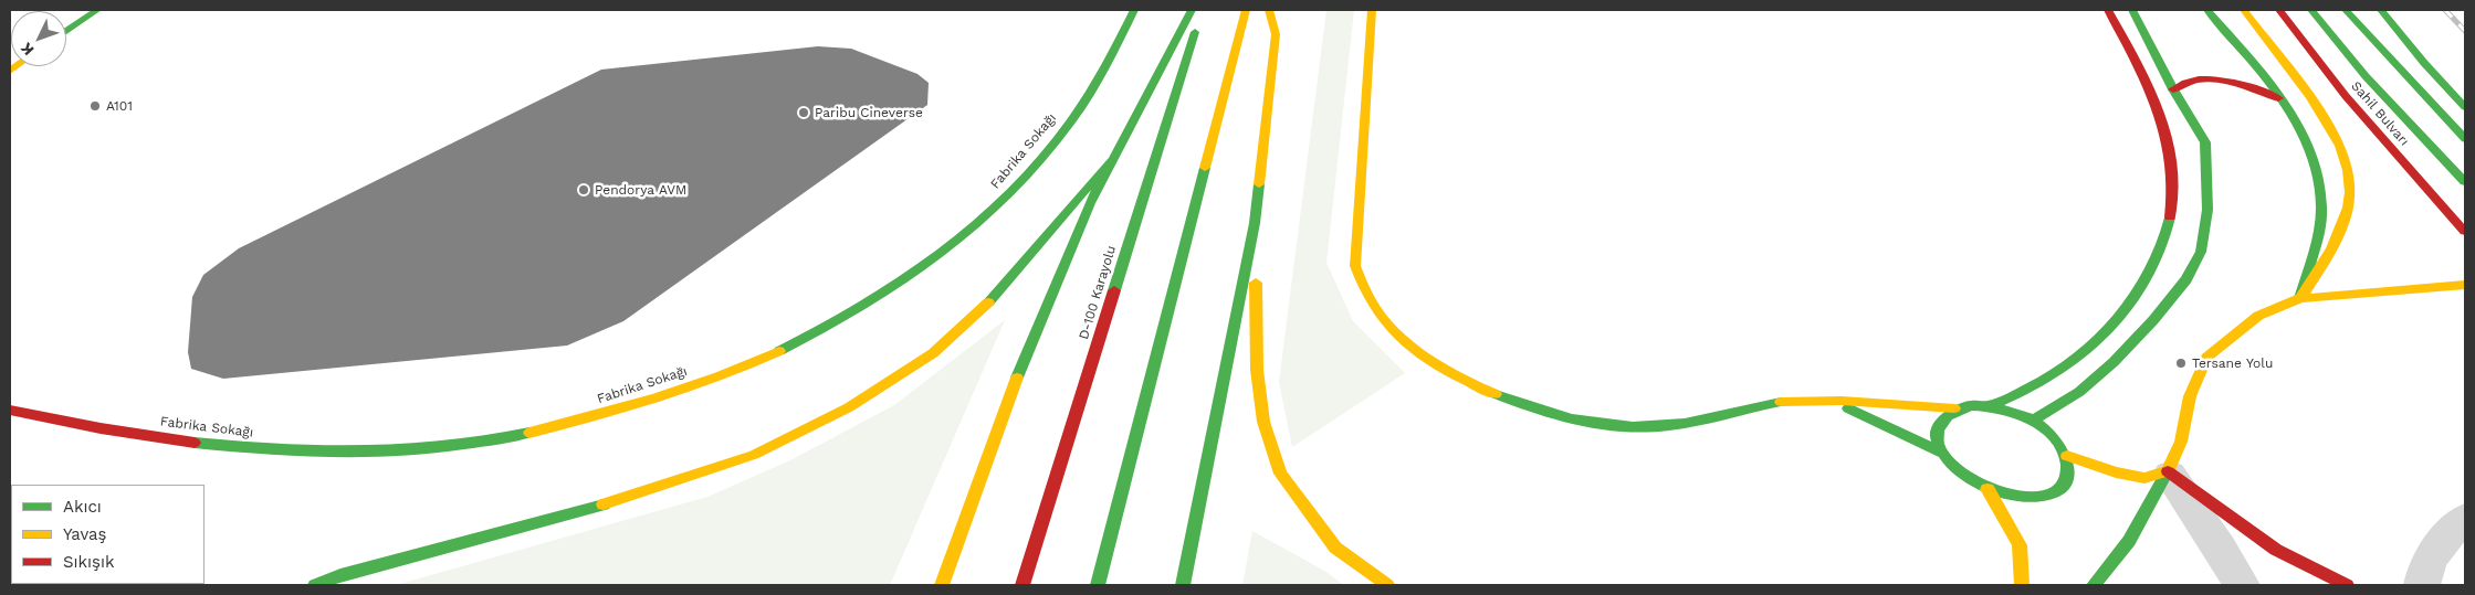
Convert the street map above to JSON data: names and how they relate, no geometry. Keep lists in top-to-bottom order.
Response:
{
  "streets": {
    "main road": ["Sahil Bulvarı", "Fabrika Sokağı", "D-100 Karayolu"]
  },
  "places": [
    "A101",
    "Paribu Cineverse",
    "Pendorya AVM",
    "Tersane Yolu"
  ],
  "legend": ["Akıcı", "Yavaş", "Sıkışık"],
  "north": "bottom left"
}
